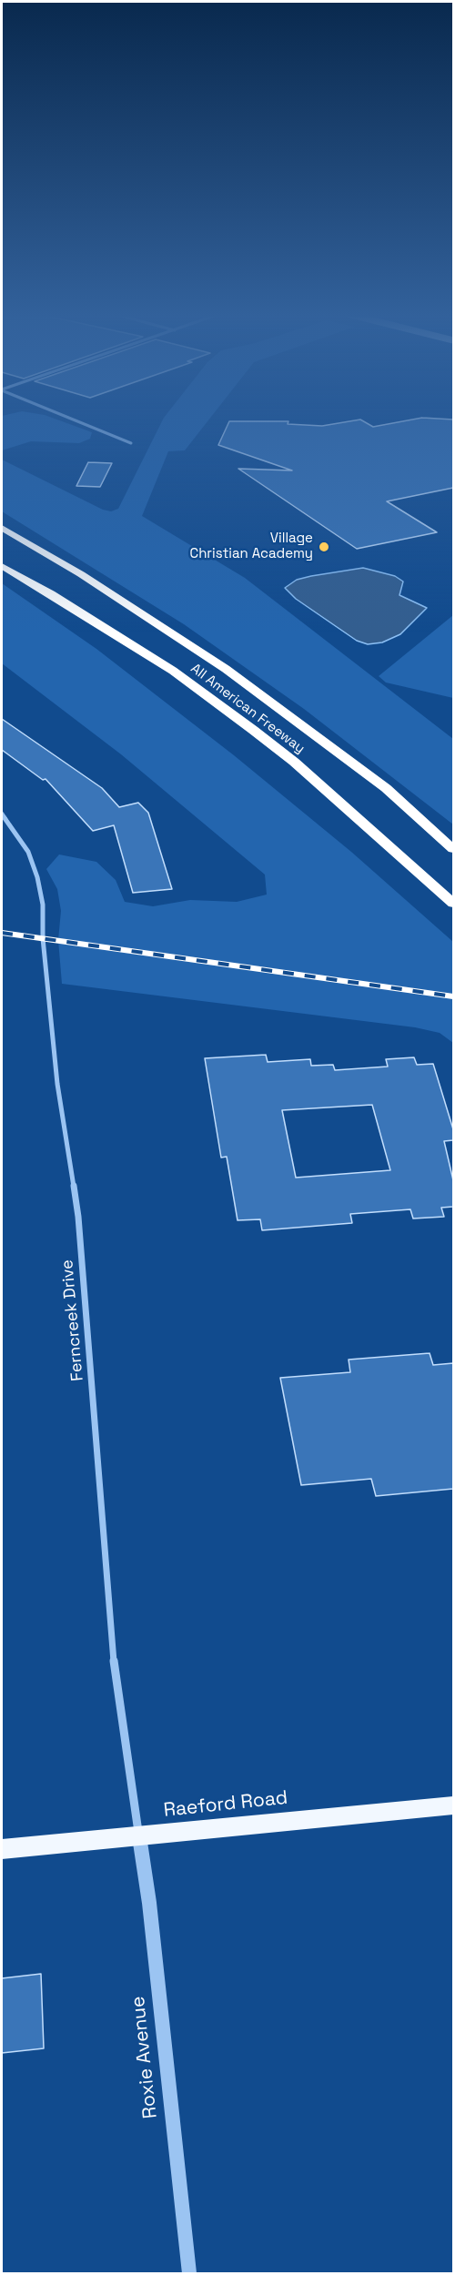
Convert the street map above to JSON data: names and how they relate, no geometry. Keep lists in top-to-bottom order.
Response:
{
  "streets": {
    "highway": ["All American Freeway", "Raeford Road"],
    "street": ["Ferncreek Drive", "Roxie Avenue"]
  },
  "crossings": [
    ["Ferncreek Drive", "Raeford Road"],
    ["Ferncreek Drive", "Roxie Avenue"],
    ["Raeford Road", "Roxie Avenue"]
  ],
  "places": ["Village Christian Academy"]
}
